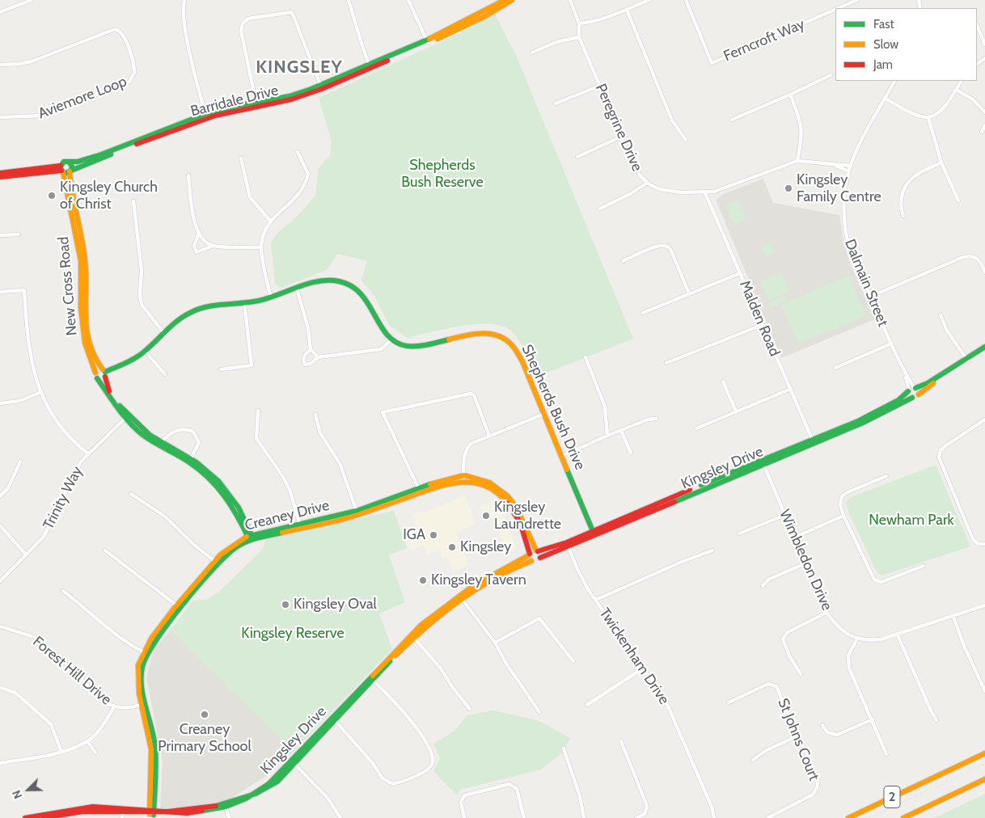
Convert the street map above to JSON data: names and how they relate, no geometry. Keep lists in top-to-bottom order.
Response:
{
  "streets": {
    "main road": [
      "Barridale Drive",
      "New Cross Road",
      "Shepherds Bush Drive",
      "Kingsley Drive",
      "Creaney Drive",
      "2"
    ],
    "street": [
      "Ferncroft Way",
      "Aviemore Loop",
      "Peregrine Drive",
      "Dalmain Street",
      "Malden Road",
      "Trinity Way",
      "Wimbledon Drive",
      "Twickenham Drive",
      "Forest Hill Drive",
      "St Johns Court"
    ]
  },
  "crossings": [
    ["Barridale Drive", "New Cross Road"],
    ["Peregrine Drive", "Dalmain Street"],
    ["Peregrine Drive", "Malden Road"],
    ["Dalmain Street", "Kingsley Drive"],
    ["New Cross Road", "Trinity Way"],
    ["New Cross Road", "Creaney Drive"],
    ["Malden Road", "Kingsley Drive"],
    ["Shepherds Bush Drive", "Kingsley Drive"],
    ["Kingsley Drive", "Creaney Drive"],
    ["Kingsley Drive", "Wimbledon Drive"],
    ["Kingsley Drive", "Twickenham Drive"],
    ["Creaney Drive", "Forest Hill Drive"]
  ],
  "districts": ["KINGSLEY"],
  "parks": ["Shepherds Bush Reserve", "Newham Park", "Kingsley Reserve"],
  "places": [
    "Kingsley Family Centre",
    "Kingsley Church of Christ",
    "Kingsley Laundrette",
    "IGA",
    "Kingsley",
    "Kingsley Tavern",
    "Kingsley Oval",
    "Creaney Primary School"
  ],
  "legend": ["Fast", "Slow", "Jam"],
  "north": "bottom left"
}
